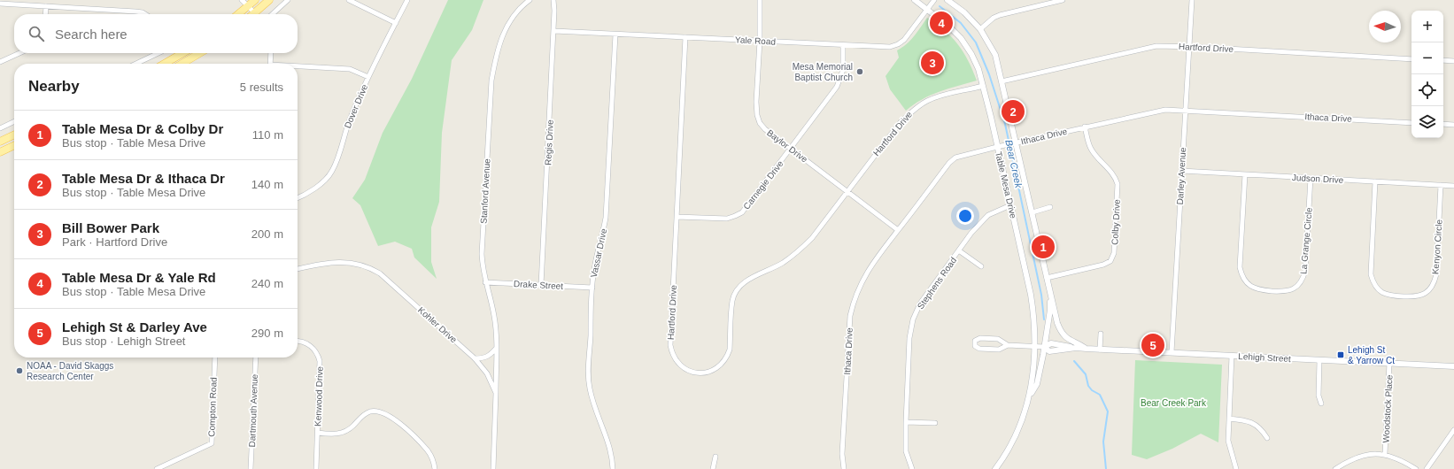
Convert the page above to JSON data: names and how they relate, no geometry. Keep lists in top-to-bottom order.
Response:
{
  "streets": {
    "street": [
      "Yale Road",
      "Hartford Drive",
      "Dover Drive",
      "Ithaca Drive",
      "Regis Drive",
      "Baylor Drive",
      "Darley Avenue",
      "Judson Drive",
      "Carnegie Drive",
      "Table Mesa Drive",
      "Stanford Avenue",
      "Colby Drive",
      "La Grange Circle",
      "Kenyon Circle",
      "Vassar Drive",
      "Stephens Road",
      "Drake Street",
      "Kohler Drive",
      "Lehigh Street",
      "Kenwood Drive",
      "Compton Road",
      "Woodstock Place",
      "Dartmouth Avenue"
    ]
  },
  "crossings": [
    ["Yale Road", "Hartford Drive"],
    ["Yale Road", "Regis Drive"],
    ["Yale Road", "Baylor Drive"],
    ["Yale Road", "Carnegie Drive"],
    ["Yale Road", "Table Mesa Drive"],
    ["Yale Road", "Vassar Drive"],
    ["Hartford Drive", "Baylor Drive"],
    ["Hartford Drive", "Darley Avenue"],
    ["Hartford Drive", "Carnegie Drive"],
    ["Hartford Drive", "Table Mesa Drive"],
    ["Ithaca Drive", "Baylor Drive"],
    ["Ithaca Drive", "Darley Avenue"],
    ["Ithaca Drive", "Table Mesa Drive"],
    ["Ithaca Drive", "Colby Drive"],
    ["Regis Drive", "Drake Street"],
    ["Baylor Drive", "Carnegie Drive"],
    ["Darley Avenue", "Judson Drive"],
    ["Darley Avenue", "Lehigh Street"],
    ["Judson Drive", "La Grange Circle"],
    ["Judson Drive", "Kenyon Circle"],
    ["Table Mesa Drive", "Colby Drive"],
    ["Table Mesa Drive", "Stephens Road"],
    ["Table Mesa Drive", "Lehigh Street"],
    ["Stanford Avenue", "Drake Street"],
    ["Stanford Avenue", "Kohler Drive"],
    ["Vassar Drive", "Drake Street"],
    ["Lehigh Street", "Woodstock Place"]
  ],
  "water": ["Bear Creek"],
  "parks": ["Bear Creek Park"],
  "places": {
    "other": ["Mesa Memorial Baptist Church", "NOAA - David Skaggs Research Center"],
    "transit": ["Lehigh St & Yarrow Ct"]
  },
  "north": "left",
  "page": {
    "pins": [
      "4",
      "3",
      "2",
      "1",
      "5"
    ],
    "map_buttons": ["+", "−"],
    "search": "Search here",
    "heading": ["Nearby", "5 results"],
    "list": [
      {
        "mark": "1",
        "name": "Table Mesa Dr & Colby Dr",
        "note": "Bus stop · Table Mesa Drive",
        "value": "110 m"
      },
      {
        "mark": "2",
        "name": "Table Mesa Dr & Ithaca Dr",
        "note": "Bus stop · Table Mesa Drive",
        "value": "140 m"
      },
      {
        "mark": "3",
        "name": "Bill Bower Park",
        "note": "Park · Hartford Drive",
        "value": "200 m"
      },
      {
        "mark": "4",
        "name": "Table Mesa Dr & Yale Rd",
        "note": "Bus stop · Table Mesa Drive",
        "value": "240 m"
      },
      {
        "mark": "5",
        "name": "Lehigh St & Darley Ave",
        "note": "Bus stop · Lehigh Street",
        "value": "290 m"
      }
    ]
  }
}
